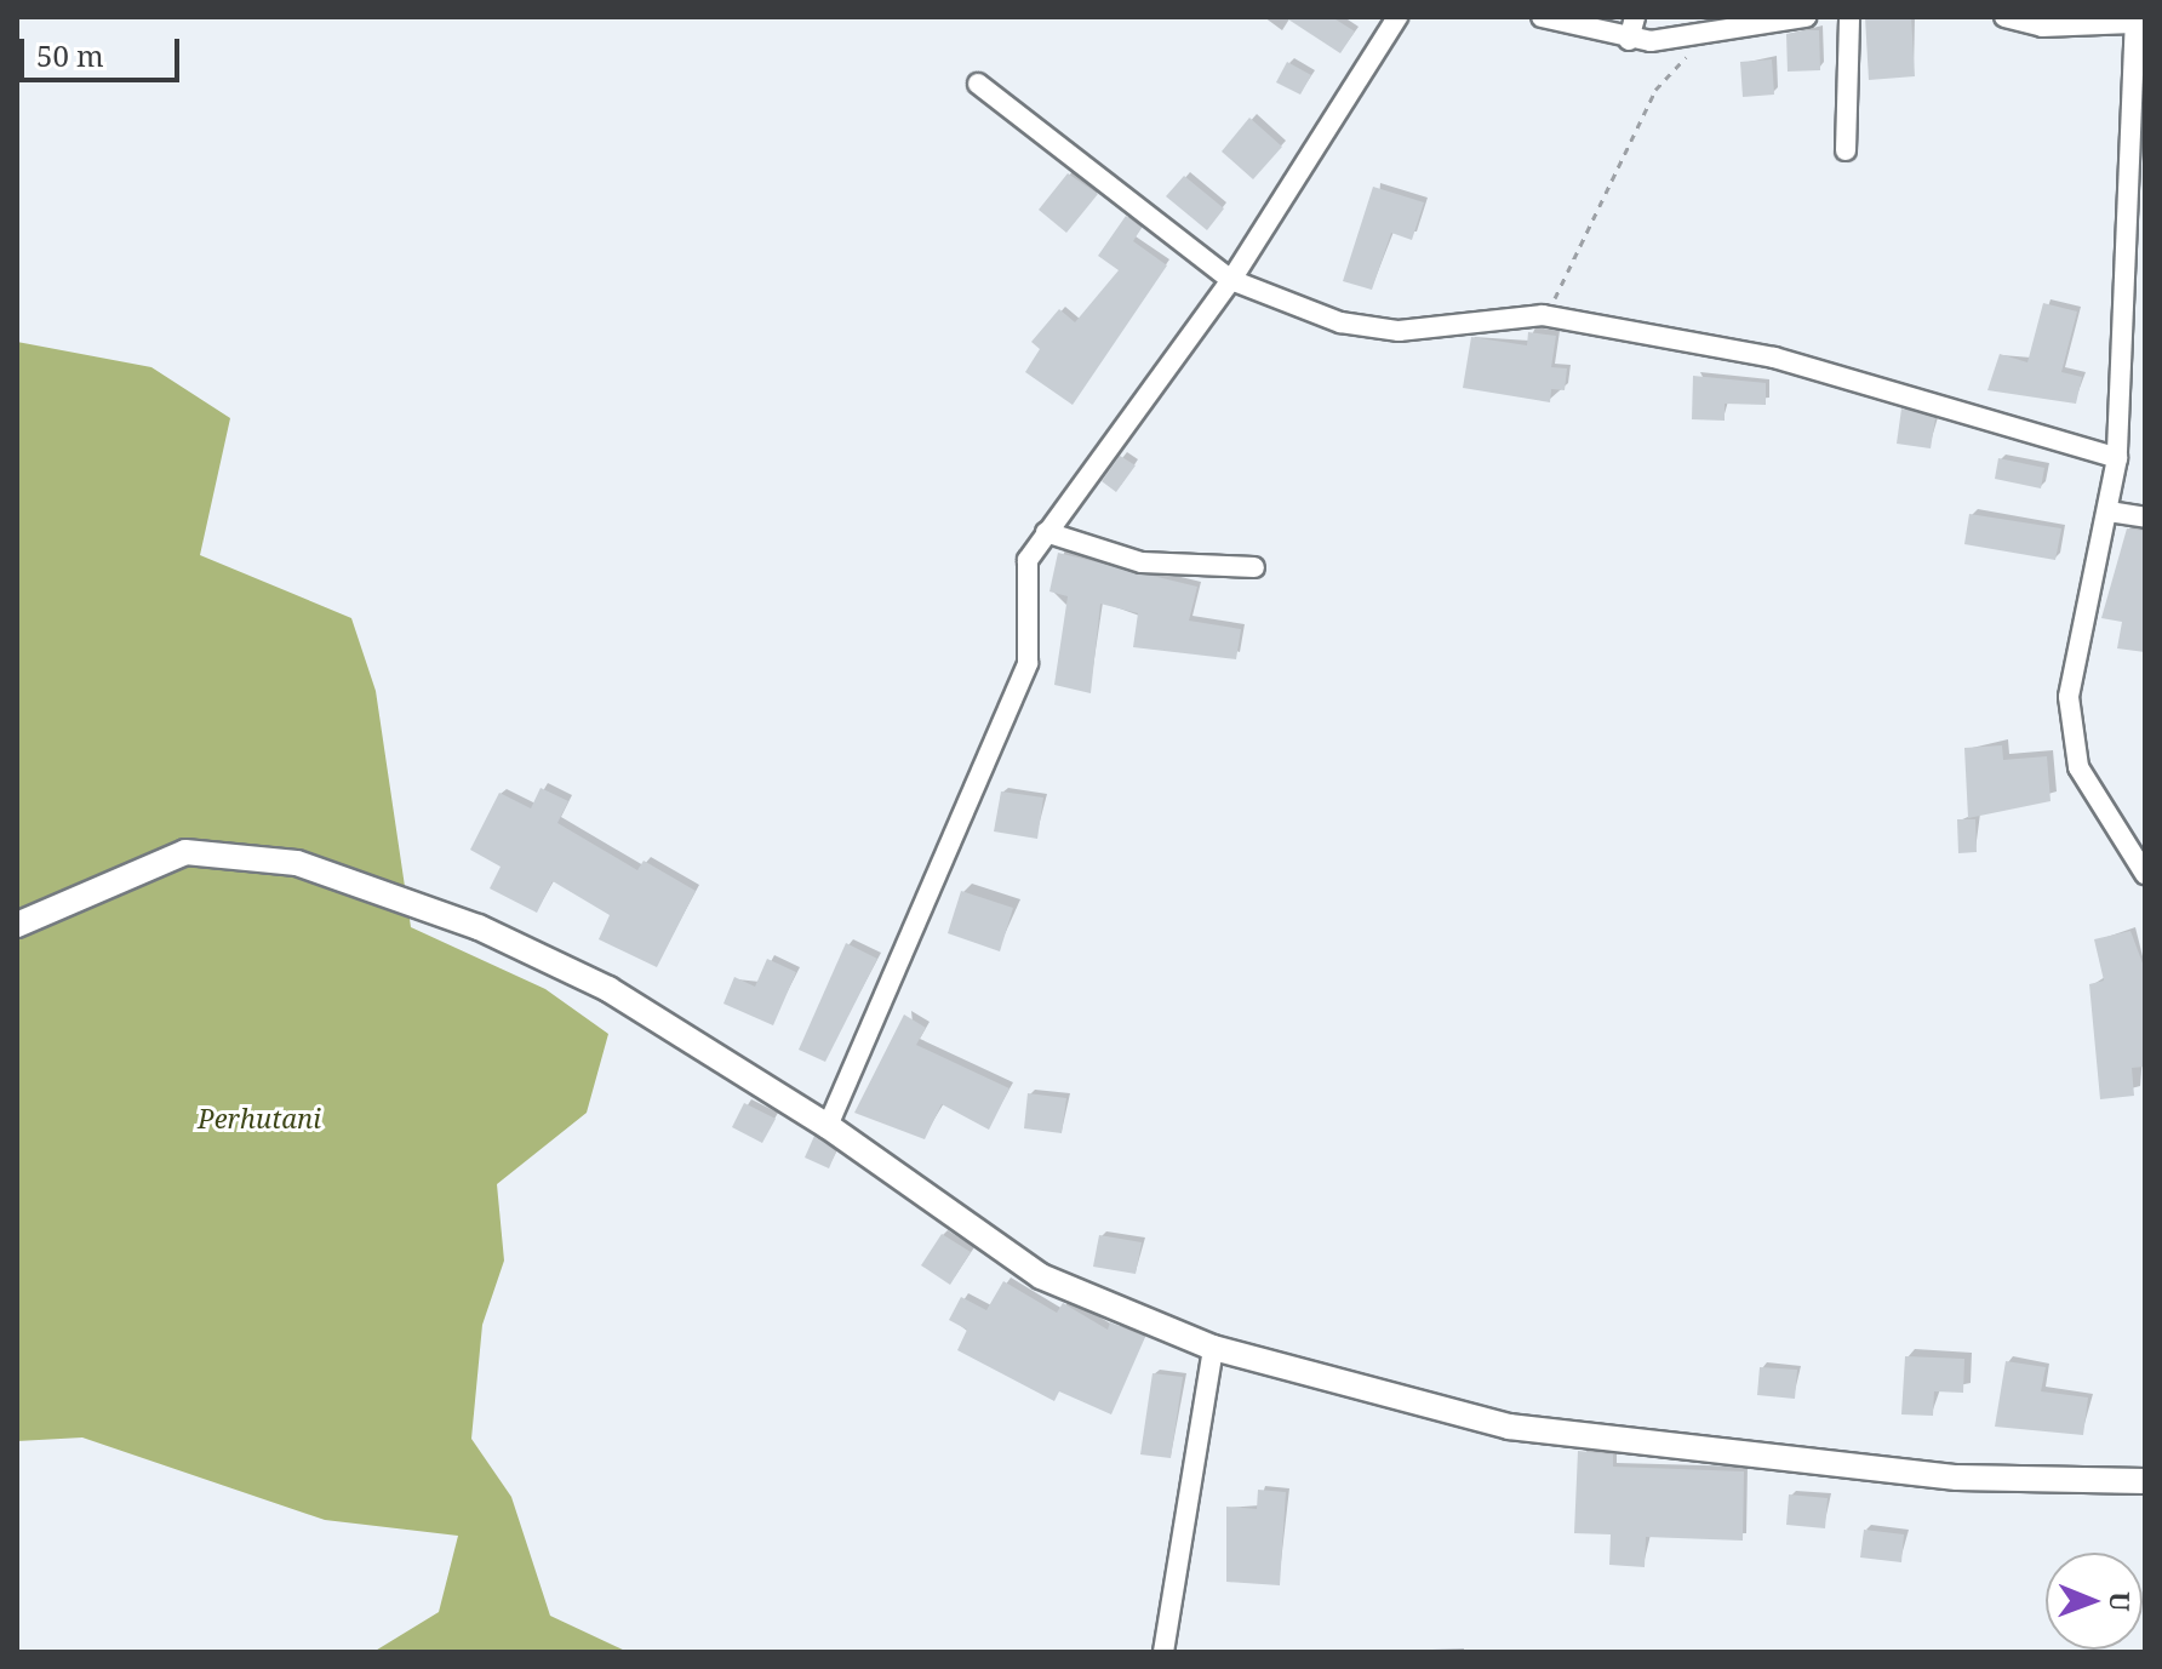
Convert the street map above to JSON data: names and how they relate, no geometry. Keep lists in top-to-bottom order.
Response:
{
  "parks": ["Perhutani"],
  "scale_bar": "50 m",
  "north": "right"
}
